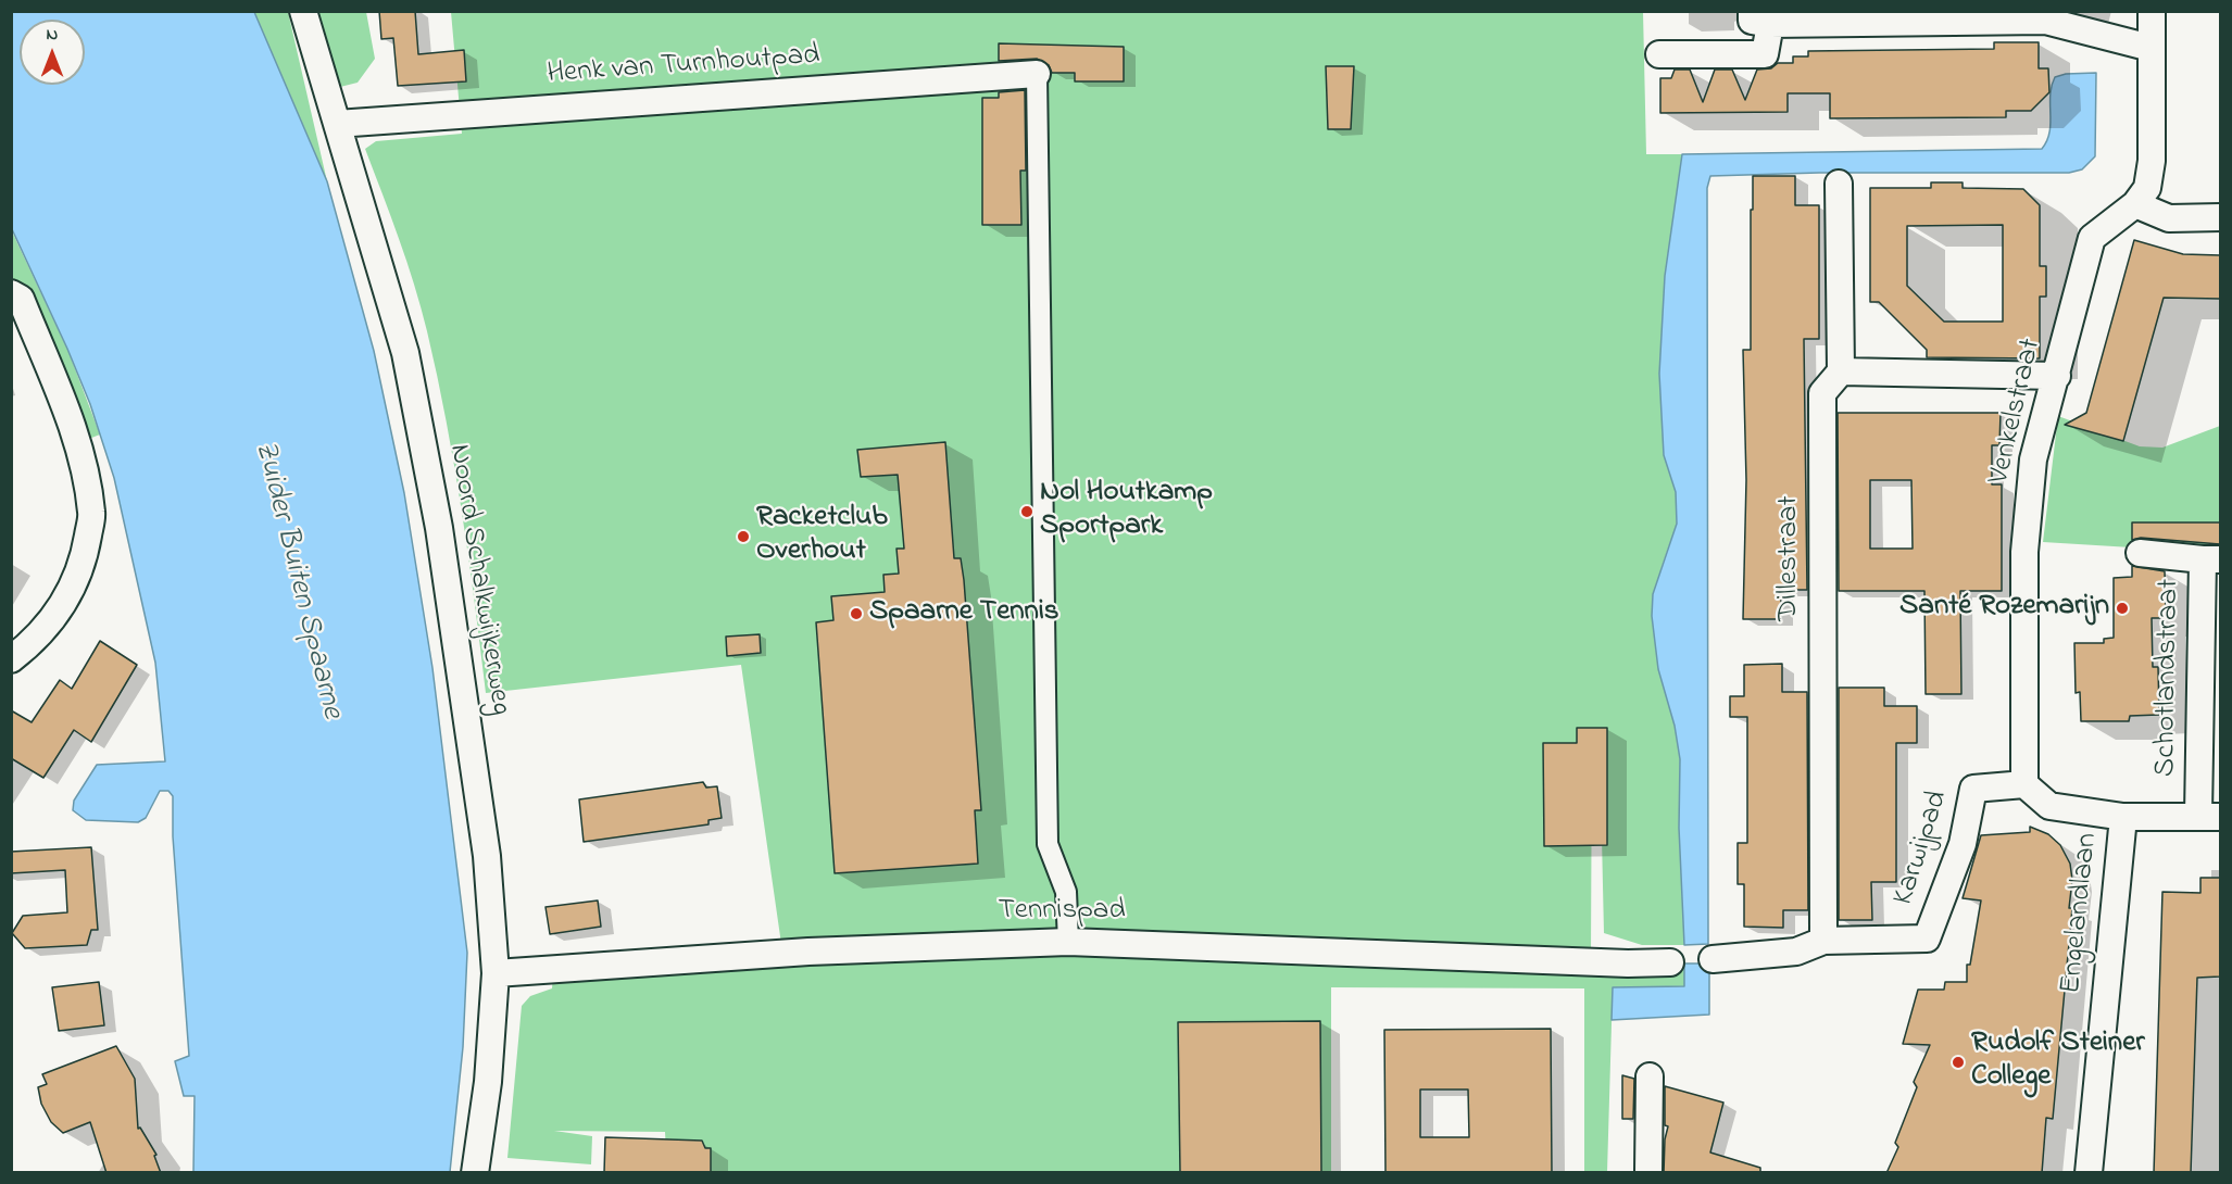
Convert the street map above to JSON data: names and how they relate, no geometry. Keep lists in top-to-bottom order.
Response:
{
  "streets": {
    "street": [
      "Henk van Turnhoutpad",
      "Venkelstraat",
      "Dillestraat",
      "Noord Schalkwijkerweg",
      "Schotlandstraat",
      "Karwijpad",
      "Tennispad",
      "Engelandlaan"
    ]
  },
  "crossings": [
    ["Henk van Turnhoutpad", "Noord Schalkwijkerweg"],
    ["Venkelstraat", "Karwijpad"],
    ["Dillestraat", "Karwijpad"],
    ["Noord Schalkwijkerweg", "Tennispad"]
  ],
  "water": ["Zuider Buiten Spaarne"],
  "places": [
    "Nol Houtkamp Sportpark",
    "Racketclub Overhout",
    "Santé Rozemarijn",
    "Spaarne Tennis",
    "Rudolf Steiner College"
  ],
  "north": "top"
}
